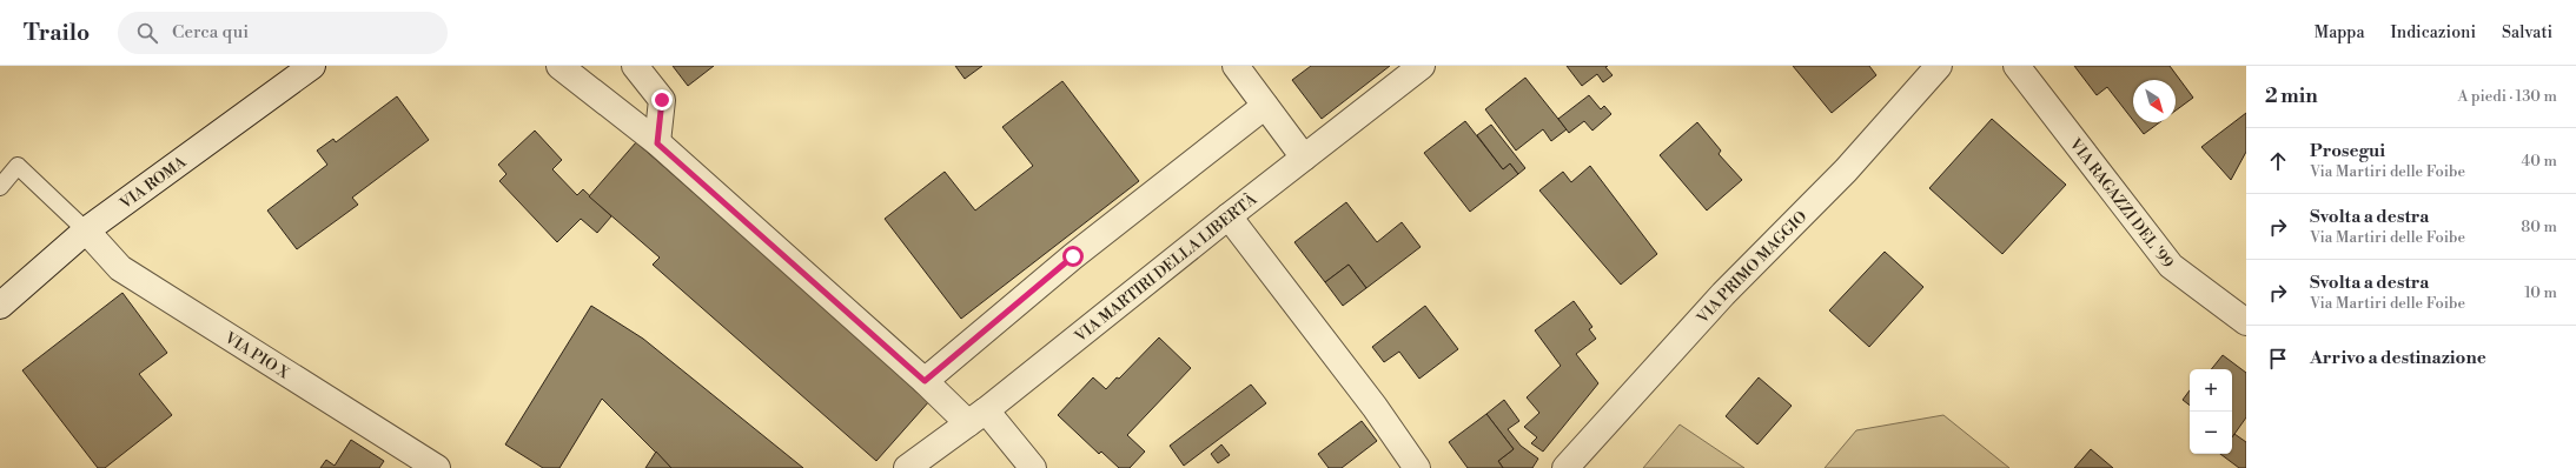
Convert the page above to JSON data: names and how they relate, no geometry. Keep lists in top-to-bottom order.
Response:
{
  "streets": {
    "street": [
      "VIA ROMA",
      "VIA RAGAZZI DEL '99",
      "VIA PRIMO MAGGIO",
      "VIA MARTIRI DELLA LIBERTÀ",
      "VIA PIO X"
    ]
  },
  "crossings": [
    ["VIA ROMA", "VIA PIO X"]
  ],
  "north": "bottom right",
  "page": {
    "header": "Trailo",
    "search": "Cerca qui",
    "nav": ["Mappa", "Indicazioni", "Salvati"],
    "heading": ["2 min", "A piedi · 130 m"],
    "list": [
      ["Prosegui", "Via Martiri delle Foibe", "40 m"],
      ["Svolta a destra", "Via Martiri delle Foibe", "80 m"],
      ["Svolta a destra", "Via Martiri delle Foibe", "10 m"],
      "Arrivo a destinazione"
    ],
    "map_buttons": ["+", "−"]
  }
}
